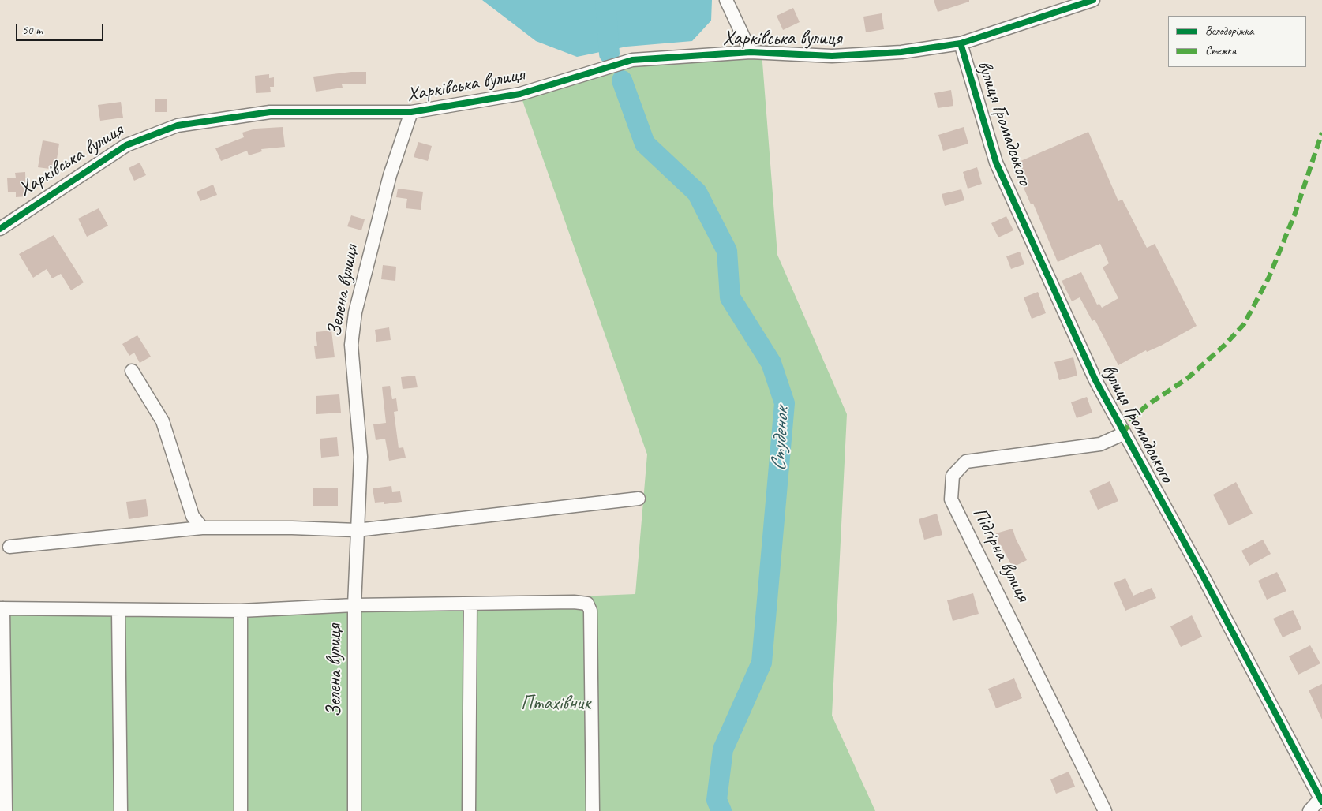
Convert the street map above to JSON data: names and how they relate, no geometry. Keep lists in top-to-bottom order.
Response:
{
  "streets": {
    "street": [
      "Харківська вулиця",
      "вулиця Громадського",
      "Зелена вулиця",
      "Підгірна вулиця"
    ]
  },
  "crossings": [
    ["Харківська вулиця", "вулиця Громадського"],
    ["Харківська вулиця", "Зелена вулиця"],
    ["вулиця Громадського", "Підгірна вулиця"]
  ],
  "water": ["Студенок"],
  "parks": ["Птахівник"],
  "legend": ["Велодоріжка", "Стежка"],
  "scale_bar": "50 m"
}
